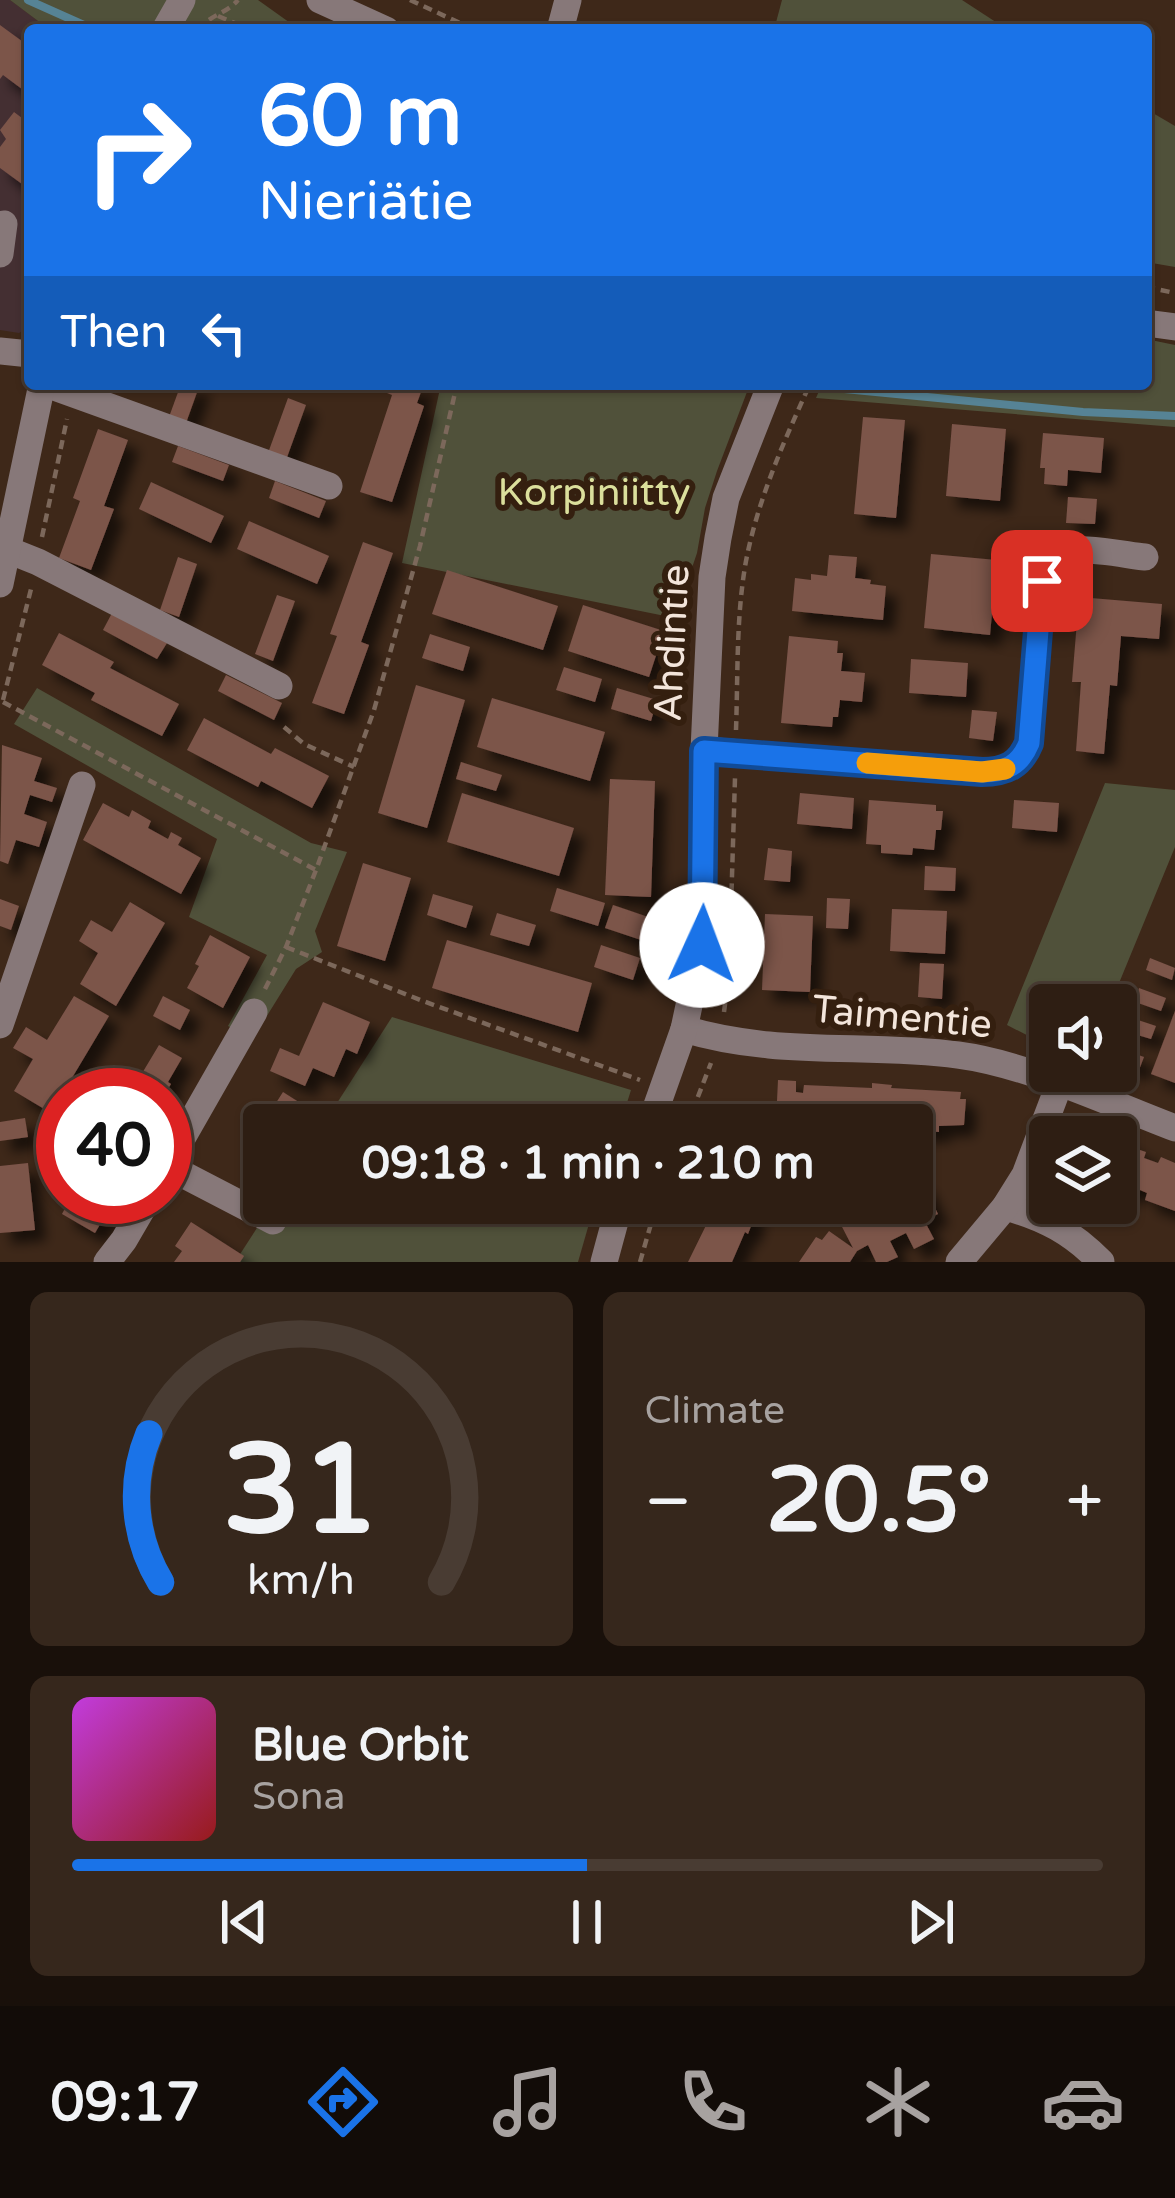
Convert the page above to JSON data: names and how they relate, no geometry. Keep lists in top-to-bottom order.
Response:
{
  "streets": {
    "street": ["Ahdintie", "Taimentie"]
  },
  "crossings": [
    ["Ahdintie", "Taimentie"]
  ],
  "parks": ["Korpiniitty"],
  "page": {
    "turn": ["60 m", "Nieriätie"],
    "then": "Then",
    "limit": "40",
    "trip": "09:18 · 1 min · 210 m",
    "tile": "Climate",
    "heat": ["−", "20.5°", "+"],
    "song": ["Blue Orbit", "Sona"],
    "tabs": "09:17",
    "gauge": ["31", "km/h"]
  }
}
